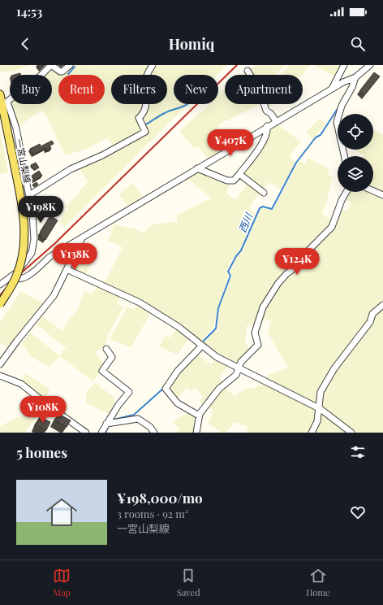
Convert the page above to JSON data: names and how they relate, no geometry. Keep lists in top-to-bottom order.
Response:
{
  "streets": {
    "main road": ["一宮山梨線"]
  },
  "water": ["西川"],
  "page": {
    "status": "14:53",
    "header": "Homiq",
    "chip": [
      "Buy",
      "Rent",
      "Filters",
      "New",
      "Apartment"
    ],
    "price": [
      "¥407K",
      "¥198K",
      "¥138K",
      "¥124K",
      "¥108K"
    ],
    "heading": "5 homes",
    "list": [
      {
        "name": "¥198,000/mo",
        "note": "3 rooms · 92 m² · 一宮山梨線"
      }
    ],
    "tabs": ["Map", "Saved", "Home"]
  }
}
